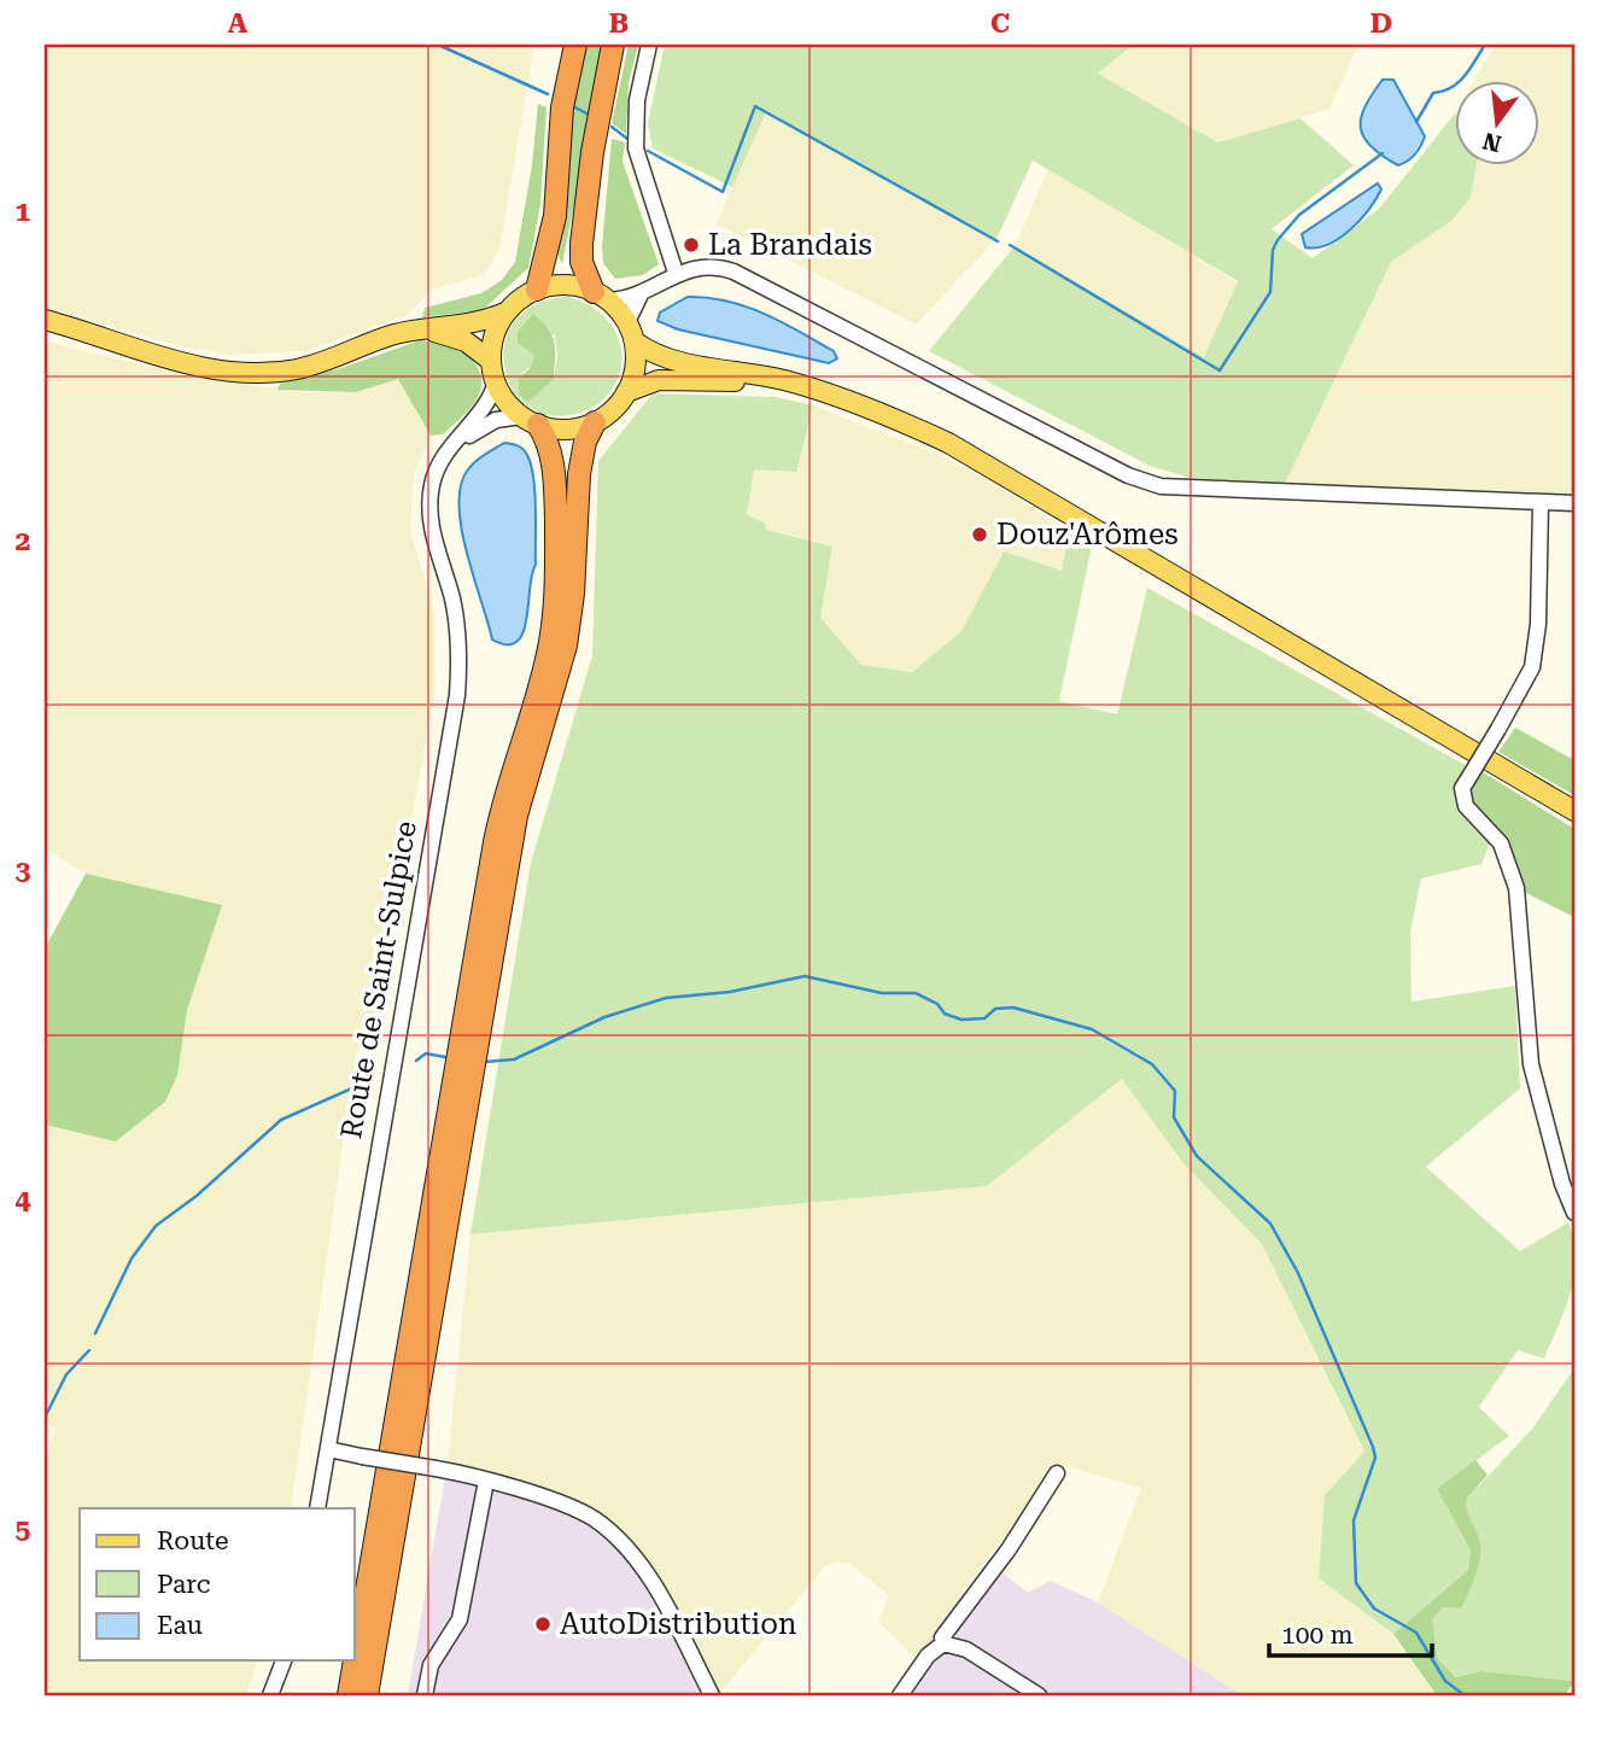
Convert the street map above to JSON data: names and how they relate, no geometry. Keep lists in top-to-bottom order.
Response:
{
  "streets": {
    "street": ["Route de Saint-Sulpice"]
  },
  "places": ["La Brandais", "Douz'Arômes", "AutoDistribution"],
  "legend": ["Route", "Parc", "Eau"],
  "scale_bar": "100 m",
  "north": "bottom",
  "grid": {
    "columns": [
      "A",
      "B",
      "C",
      "D"
    ],
    "rows": [
      "1",
      "2",
      "3",
      "4",
      "5"
    ]
  }
}
